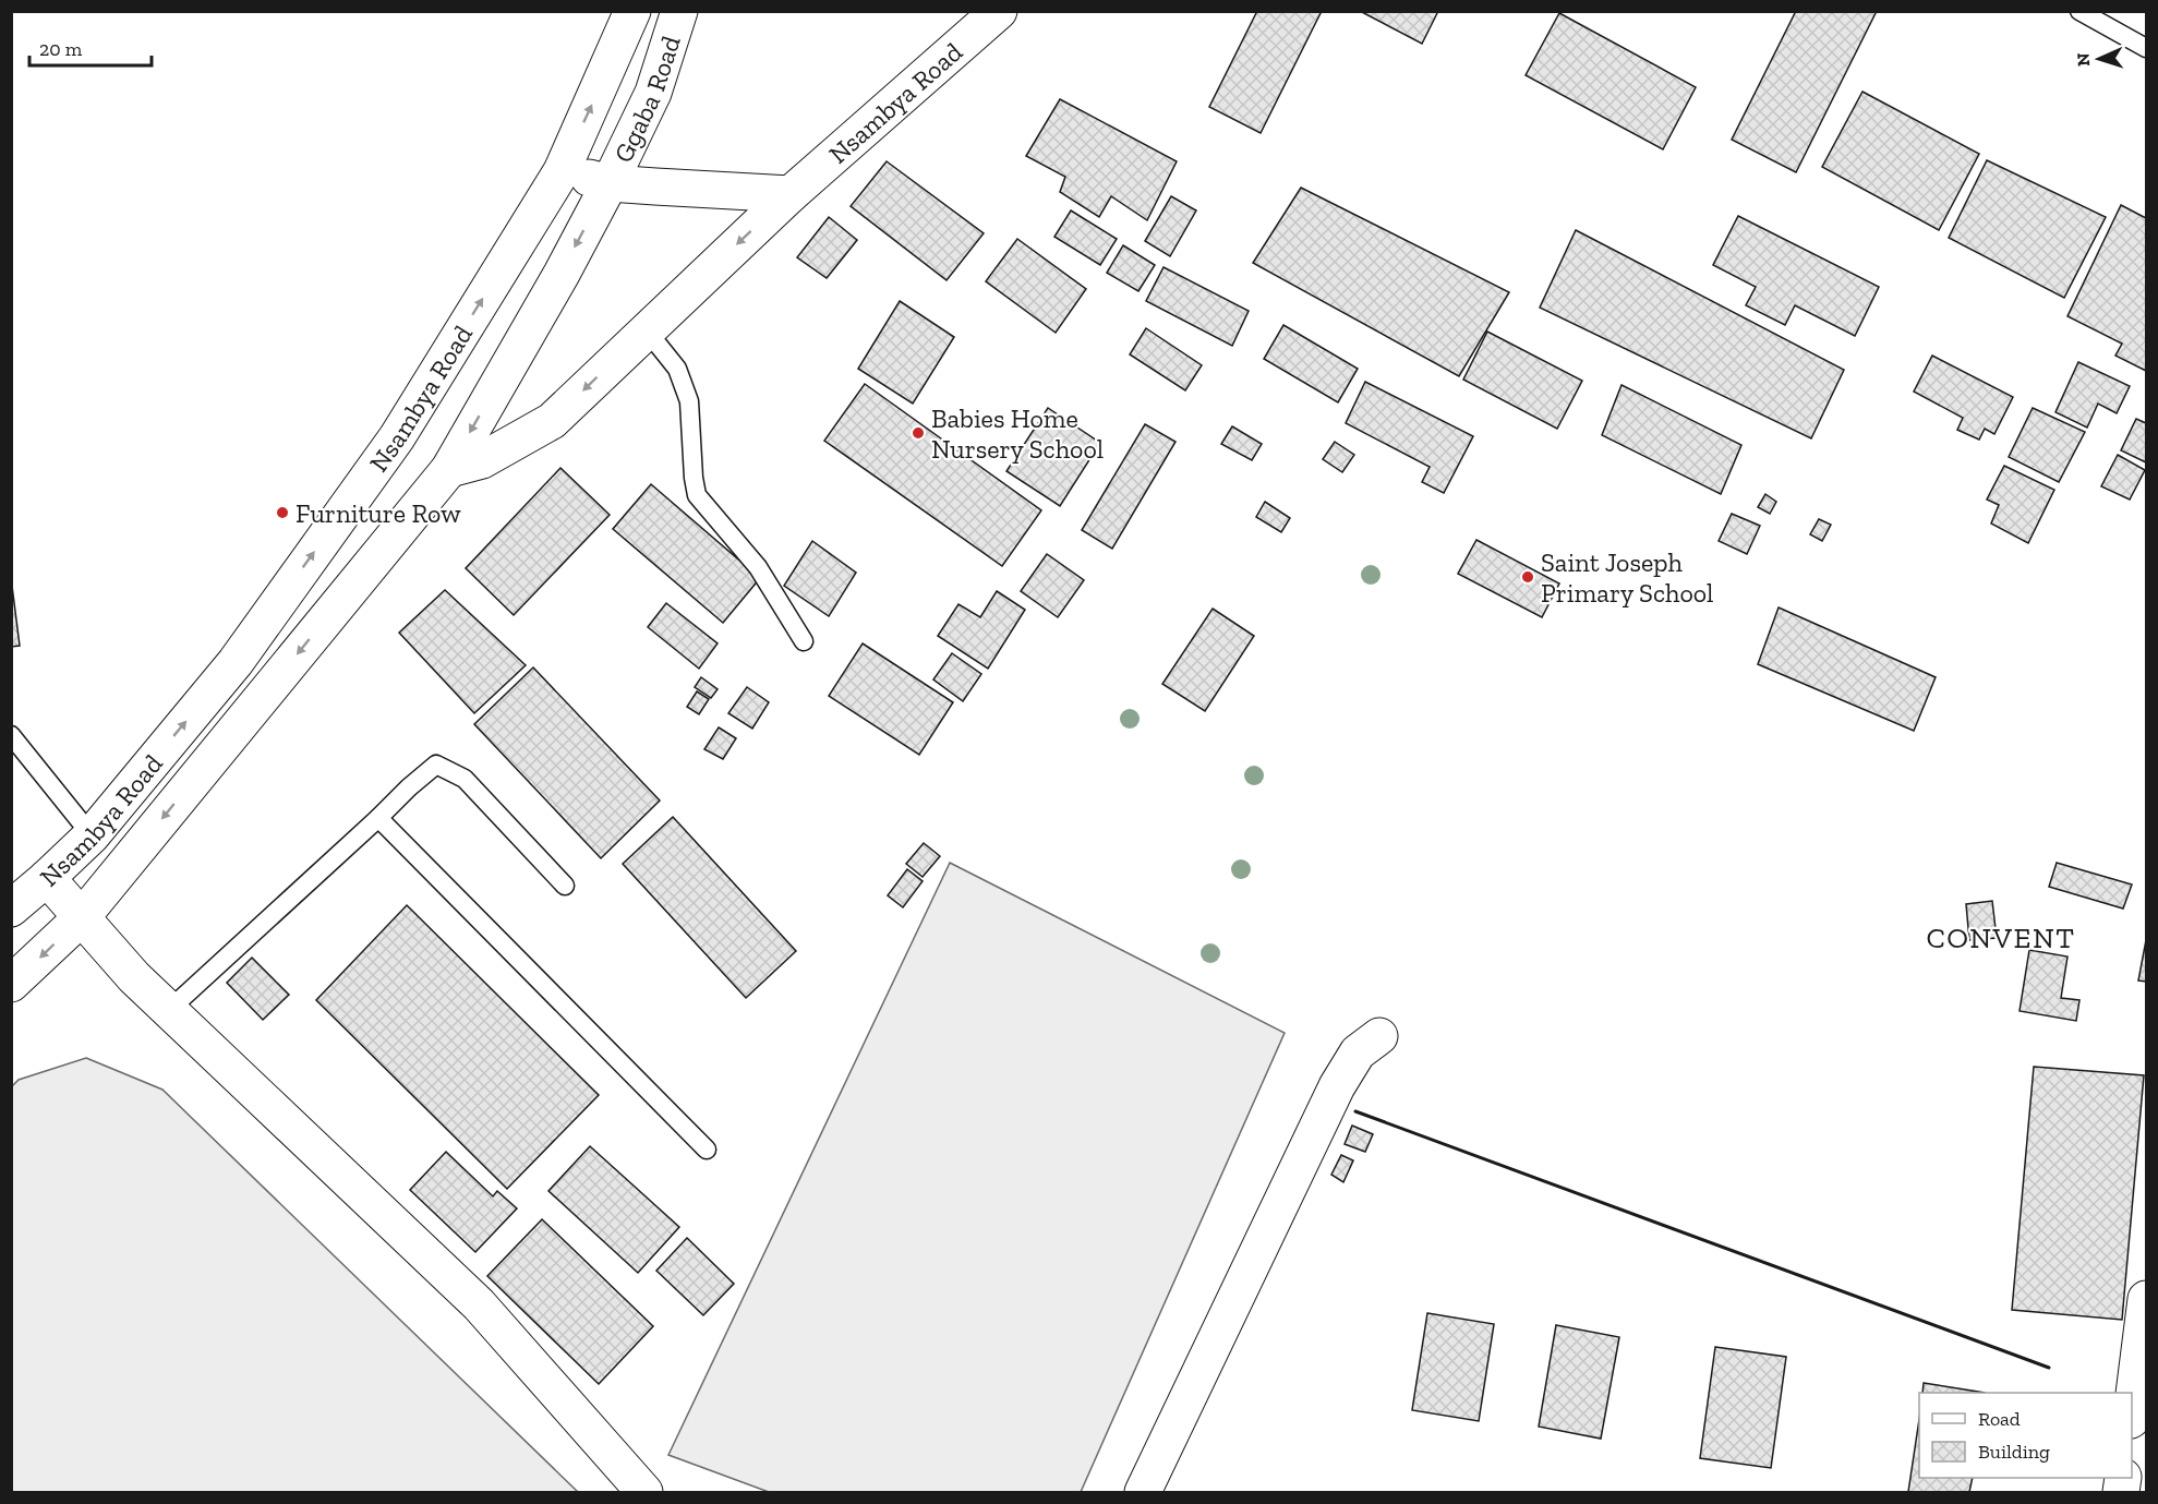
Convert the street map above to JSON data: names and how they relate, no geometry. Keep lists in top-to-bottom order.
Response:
{
  "streets": {
    "main road": ["Ggaba Road", "Nsambya Road"]
  },
  "crossings": [
    ["Ggaba Road", "Nsambya Road"]
  ],
  "districts": ["CONVENT"],
  "places": ["Babies Home Nursery School", "Furniture Row", "Saint Joseph Primary School"],
  "legend": ["Road", "Building"],
  "scale_bar": "20 m",
  "north": "left"
}
